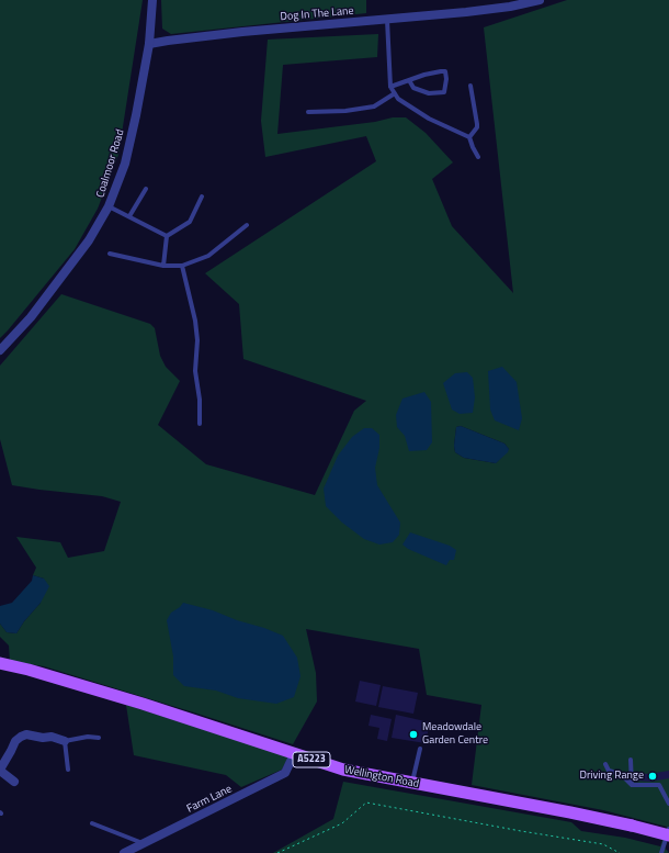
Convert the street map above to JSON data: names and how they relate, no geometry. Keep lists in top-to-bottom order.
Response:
{
  "streets": {
    "main road": ["A5223", "Wellington Road"],
    "street": ["Dog In The Lane", "Coalmoor Road", "Farm Lane"]
  },
  "crossings": [
    ["Dog In The Lane", "Coalmoor Road"],
    ["Wellington Road", "Farm Lane"]
  ],
  "places": ["Meadowdale Garden Centre", "Driving Range"]
}
